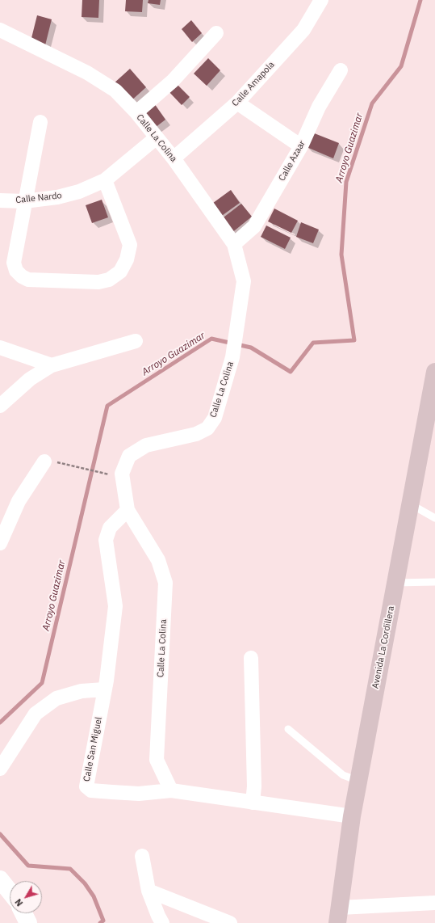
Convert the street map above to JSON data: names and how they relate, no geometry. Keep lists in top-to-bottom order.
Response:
{
  "streets": {
    "main road": ["Avenida La Cordillera"],
    "street": [
      "Calle Amapola",
      "Calle La Colina",
      "Calle Azaar",
      "Calle Nardo",
      "Calle San Miguel"
    ]
  },
  "crossings": [
    ["Calle Amapola", "Calle La Colina"],
    ["Calle La Colina", "Calle Azaar"],
    ["Calle La Colina", "Calle Nardo"],
    ["Calle La Colina", "Calle San Miguel"],
    ["Avenida La Cordillera", "Calle San Miguel"]
  ],
  "water": ["Arroyo Guazimar"],
  "north": "bottom left"
}
